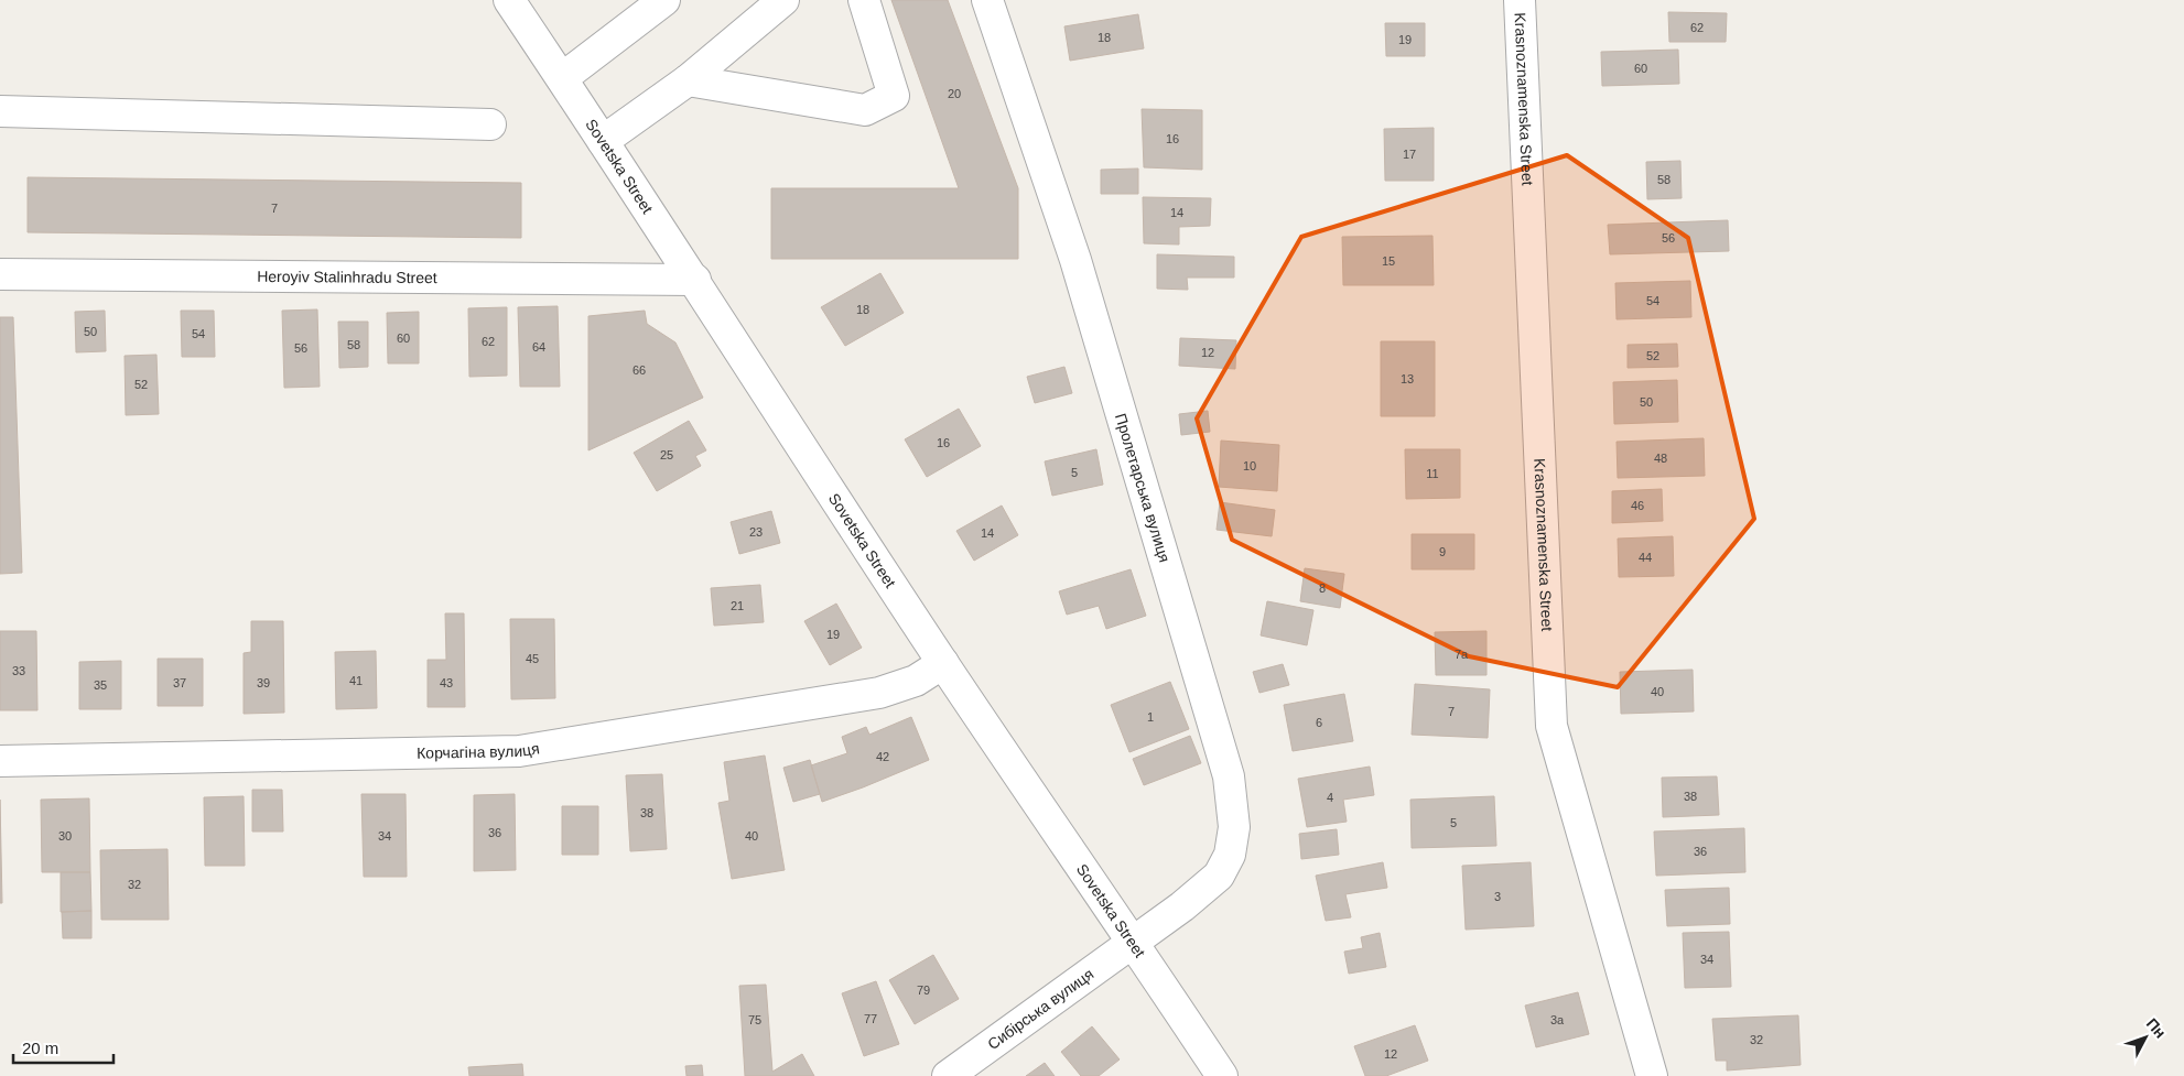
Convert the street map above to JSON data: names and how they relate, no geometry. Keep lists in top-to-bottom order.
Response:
{
  "streets": {
    "street": [
      "Krasnoznamenska Street",
      "Sovetska Street",
      "Heroyiv Stalinhradu Street",
      "Пролетарська вулиця",
      "Корчагіна вулиця",
      "Сибірська вулиця"
    ]
  },
  "crossings": [
    ["Sovetska Street", "Heroyiv Stalinhradu Street"],
    ["Sovetska Street", "Пролетарська вулиця"],
    ["Sovetska Street", "Корчагіна вулиця"],
    ["Sovetska Street", "Сибірська вулиця"],
    ["Пролетарська вулиця", "Сибірська вулиця"]
  ],
  "house_numbers": [
    "62",
    "18",
    "19",
    "60",
    "20",
    "16",
    "17",
    "58",
    "7",
    "14",
    "56",
    "15",
    "54",
    "18",
    "50",
    "54",
    "60",
    "62",
    "58",
    "64",
    "56",
    "12",
    "52",
    "66",
    "13",
    "52",
    "50",
    "16",
    "25",
    "48",
    "10",
    "5",
    "11",
    "46",
    "23",
    "14",
    "9",
    "44",
    "8",
    "21",
    "19",
    "7а",
    "45",
    "33",
    "41",
    "37",
    "39",
    "43",
    "35",
    "40",
    "7",
    "1",
    "6",
    "42",
    "38",
    "4",
    "38",
    "5",
    "36",
    "30",
    "34",
    "40",
    "36",
    "32",
    "3",
    "34",
    "79",
    "77",
    "75",
    "3а",
    "32",
    "12"
  ],
  "scale_bar": "20 m",
  "north": "top right"
}
